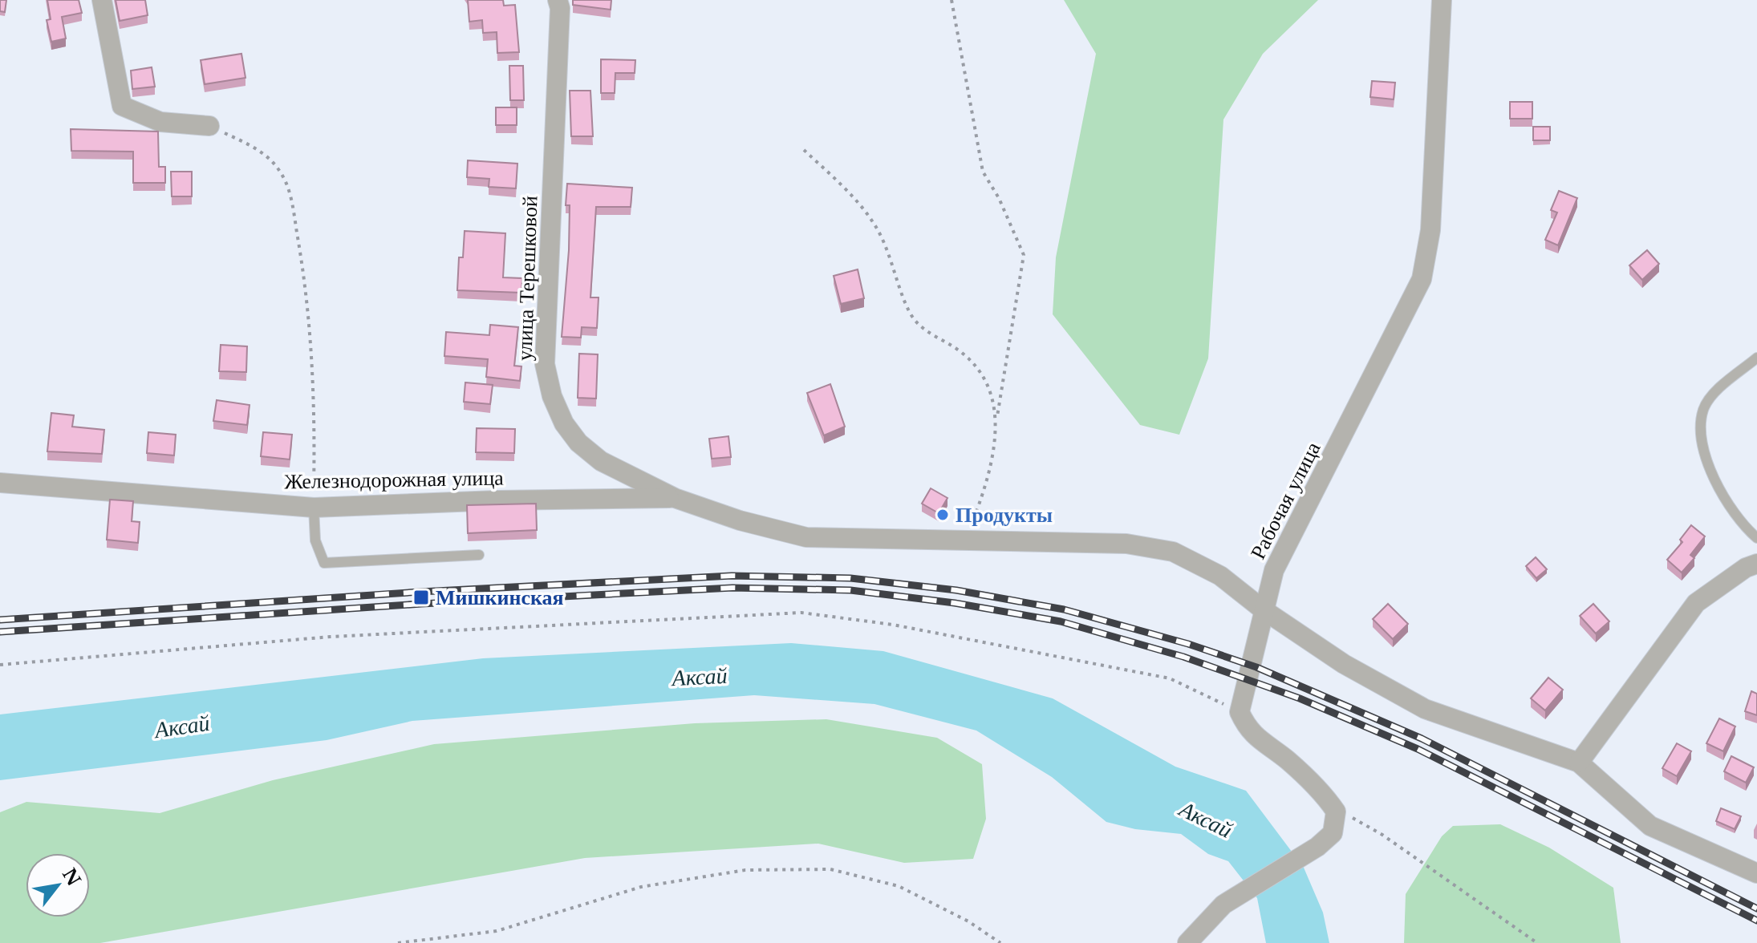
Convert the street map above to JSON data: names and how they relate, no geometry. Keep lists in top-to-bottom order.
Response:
{
  "streets": {
    "street": ["улица Терешковой", "Железнодорожная улица", "Рабочая улица"]
  },
  "crossings": [
    ["улица Терешковой", "Железнодорожная улица"],
    ["улица Терешковой", "Рабочая улица"]
  ],
  "water": ["Аксай"],
  "places": {
    "other": ["Продукты"],
    "transit": ["Мишкинская"]
  },
  "north": "top right"
}
